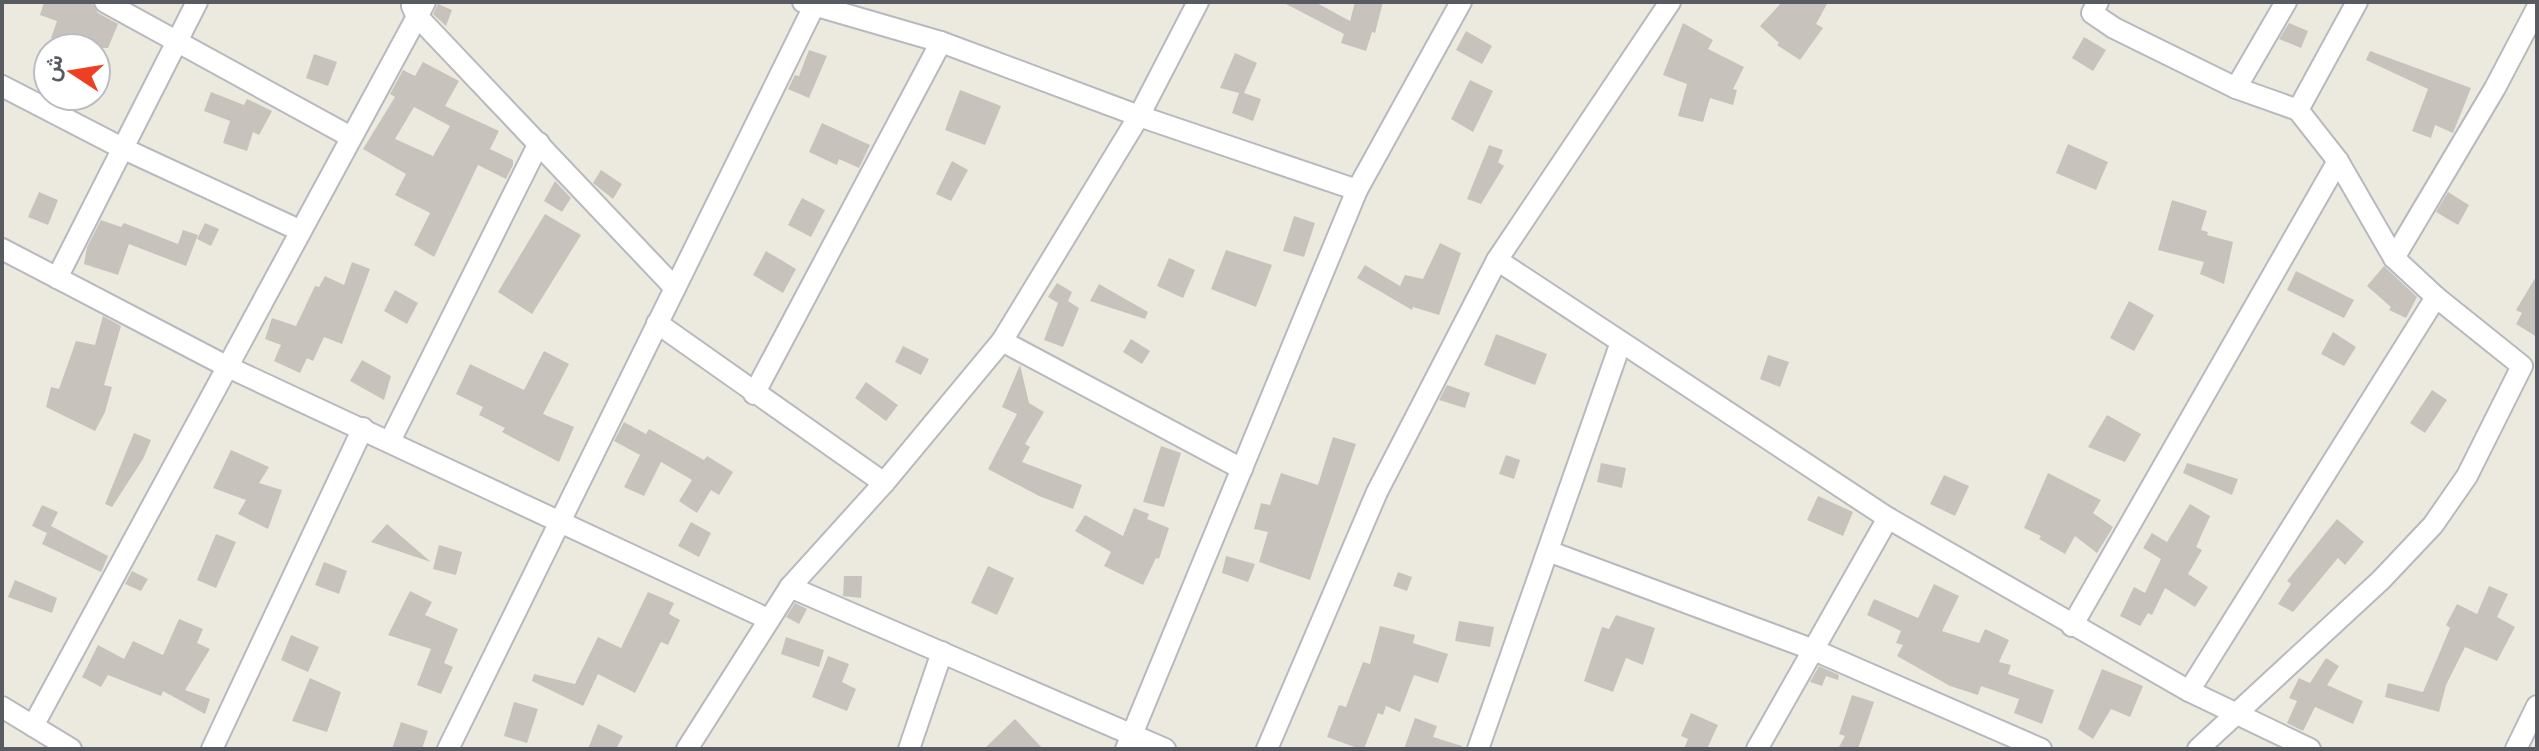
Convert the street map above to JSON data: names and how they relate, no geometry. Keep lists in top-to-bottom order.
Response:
{
  "north": "left"
}
